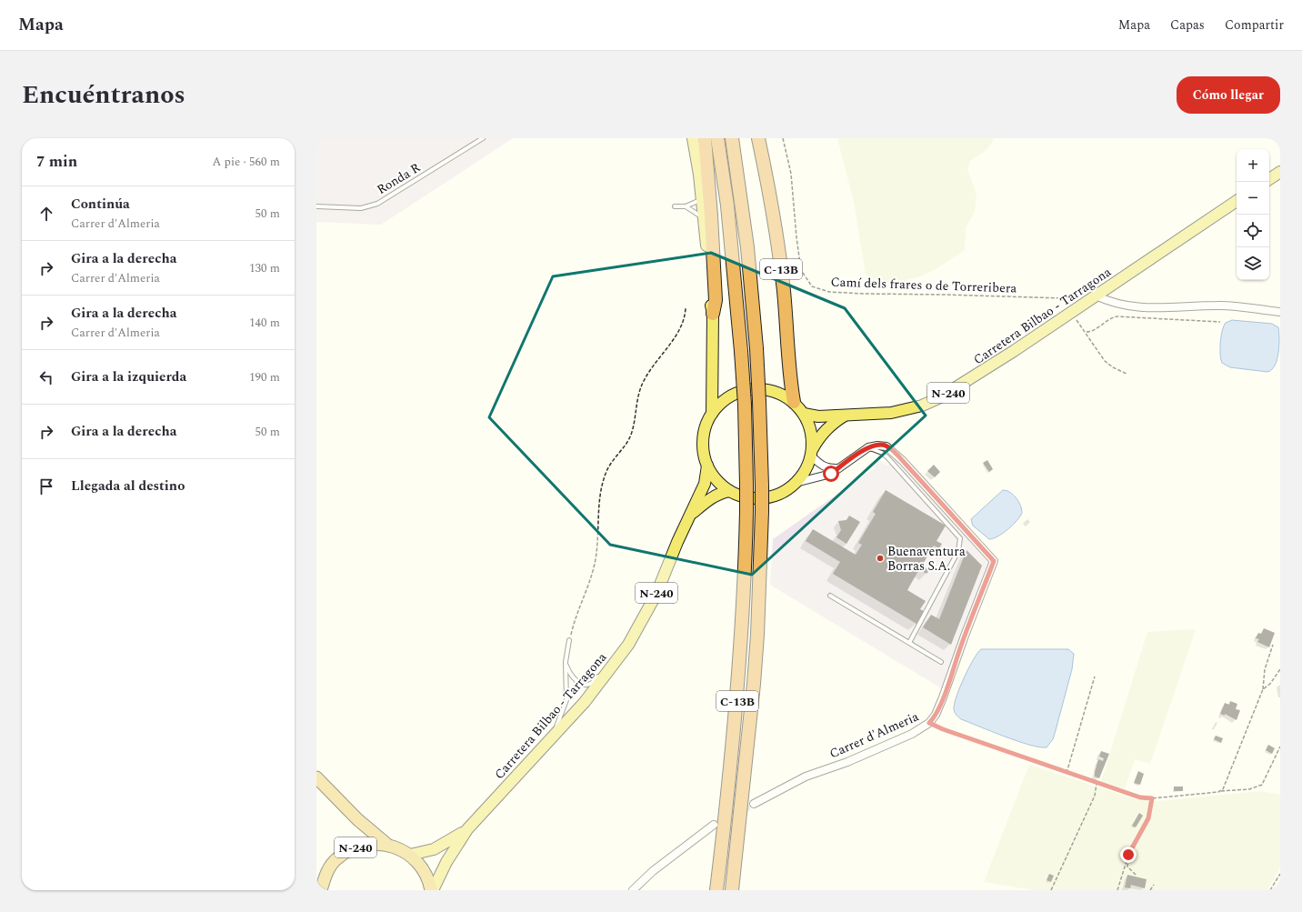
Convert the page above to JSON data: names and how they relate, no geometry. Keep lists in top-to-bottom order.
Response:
{
  "streets": {
    "highway": ["C-13B", "N-240"],
    "main road": ["Carretera Bilbao - Tarragona"],
    "street": ["Carrer d'Almeria"],
    "lane": ["Ronda R"],
    "path": ["Camí dels frares o de Torreribera"]
  },
  "crossings": [
    ["C-13B", "N-240"],
    ["Camí dels frares o de Torreribera", "Carretera Bilbao - Tarragona"],
    ["Carretera Bilbao - Tarragona", "N-240"]
  ],
  "places": ["Buenaventura Borras S.A."],
  "page": {
    "header": "Mapa",
    "nav": ["Mapa", "Capas", "Compartir"],
    "title": "Encuéntranos",
    "buttons": "Cómo llegar",
    "heading": ["7 min", "A pie · 560 m"],
    "map_buttons": ["+", "−"],
    "list": [
      ["Continúa", "Carrer d'Almeria", "50 m"],
      ["Gira a la derecha", "Carrer d'Almeria", "130 m"],
      ["Gira a la derecha", "Carrer d'Almeria", "140 m"],
      ["Gira a la izquierda", "190 m"],
      ["Gira a la derecha", "50 m"],
      "Llegada al destino"
    ]
  }
}
